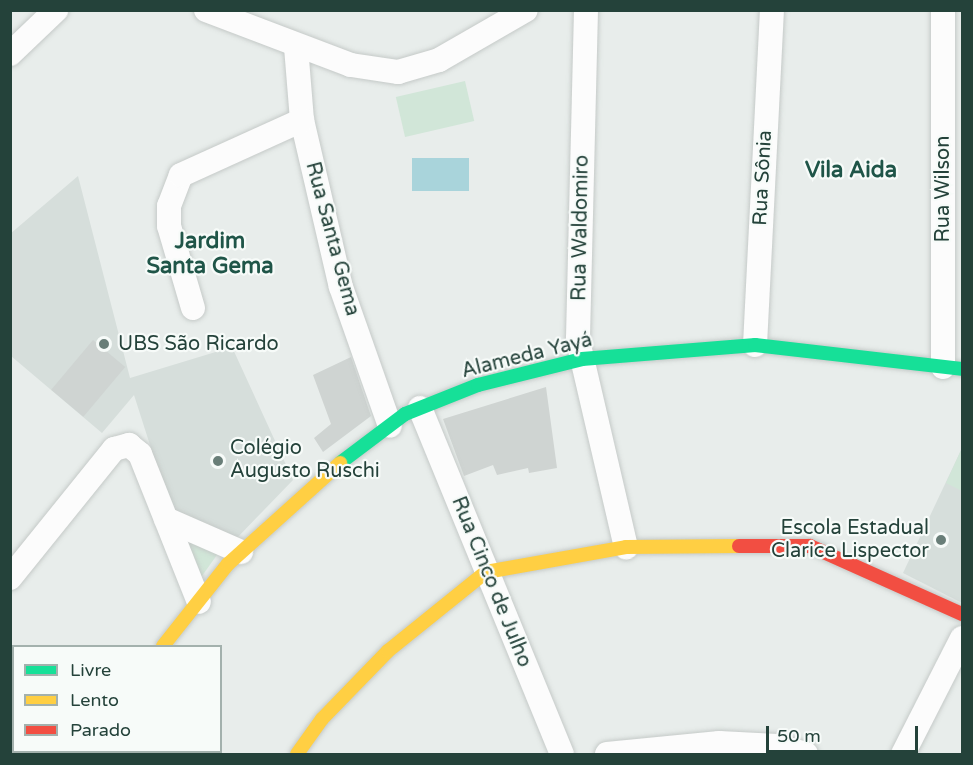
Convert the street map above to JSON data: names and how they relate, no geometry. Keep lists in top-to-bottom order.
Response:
{
  "streets": {
    "street": [
      "Rua Sônia",
      "Rua Wilson",
      "Rua Waldomiro",
      "Rua Santa Gema",
      "Alameda Yayá",
      "Rua Cinco de Julho"
    ]
  },
  "crossings": [
    ["Rua Sônia", "Alameda Yayá"],
    ["Rua Wilson", "Alameda Yayá"],
    ["Rua Waldomiro", "Alameda Yayá"],
    ["Rua Santa Gema", "Alameda Yayá"],
    ["Alameda Yayá", "Rua Cinco de Julho"]
  ],
  "districts": ["Vila Aida", "Jardim Santa Gema"],
  "places": ["UBS São Ricardo", "Colégio Augusto Ruschi", "Escola Estadual Clarice Lispector"],
  "legend": ["Livre", "Lento", "Parado"],
  "scale_bar": "50 m"
}
